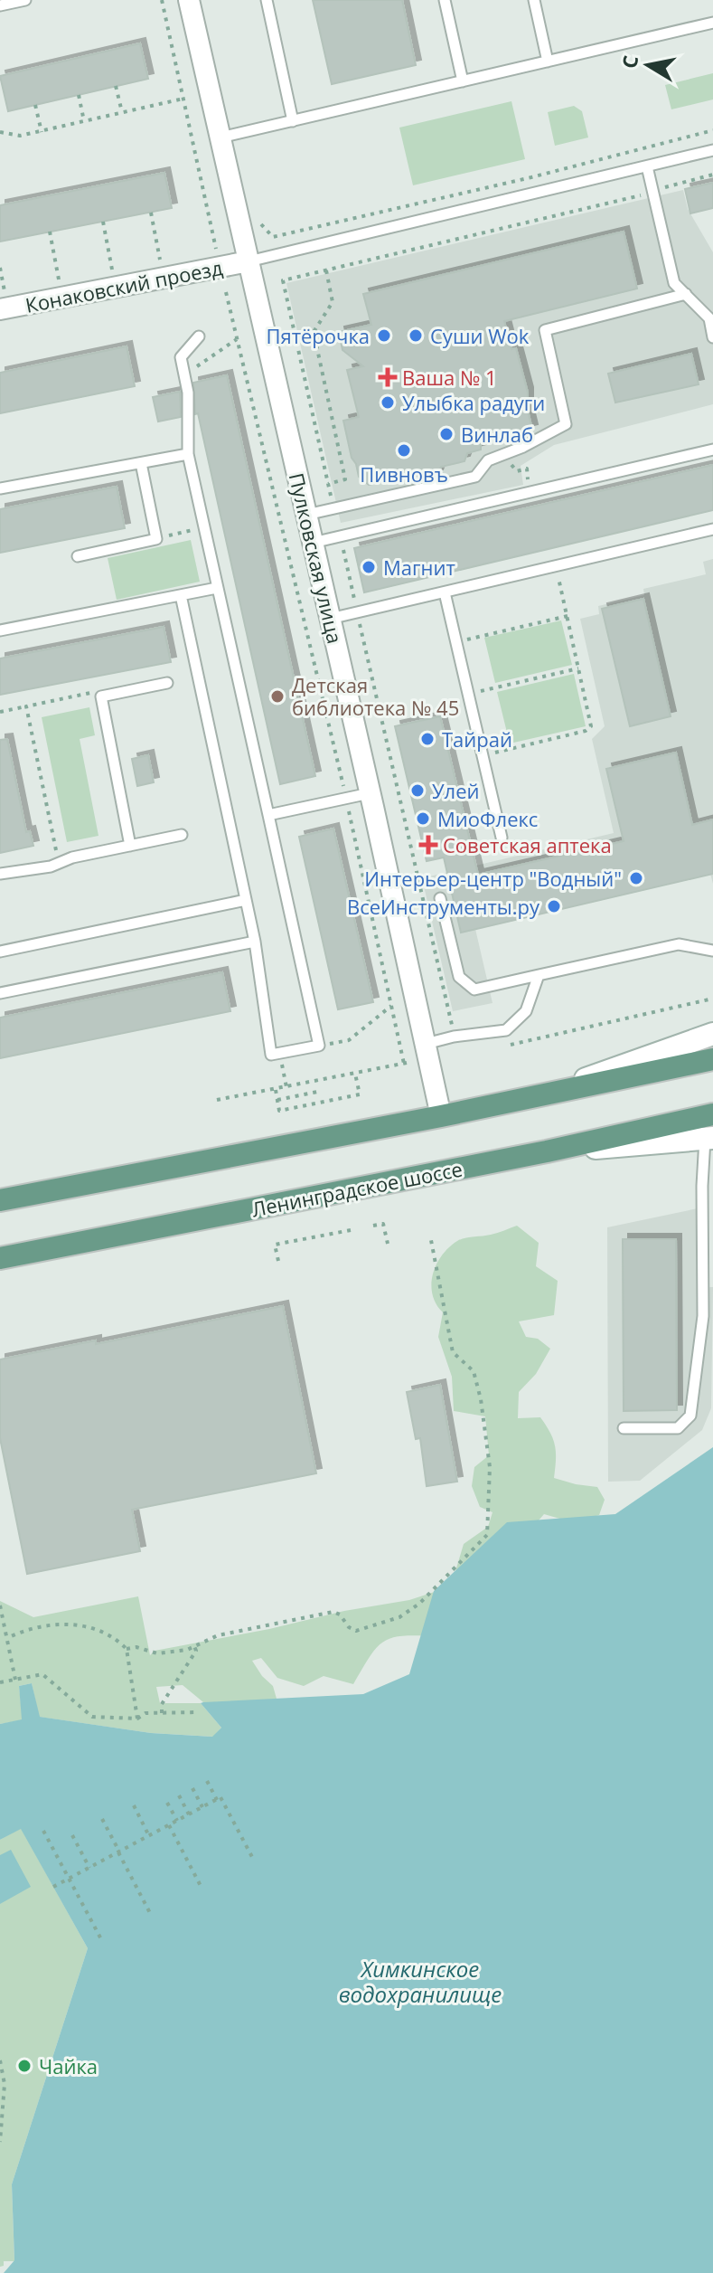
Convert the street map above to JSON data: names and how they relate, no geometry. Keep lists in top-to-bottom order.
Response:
{
  "streets": {
    "main road": ["Ленинградское шоссе"],
    "street": ["Конаковский проезд", "Пулковская улица"]
  },
  "crossings": [
    ["Конаковский проезд", "Пулковская улица"]
  ],
  "water": ["Химкинское водохранилище"],
  "places": {
    "other": [
      "Пятёрочка",
      "Суши Wok",
      "Улыбка радуги",
      "Винлаб",
      "Пивновъ",
      "Магнит",
      "Детская библиотека № 45",
      "Тайрай",
      "Улей",
      "МиоФлекс",
      "Интерьер-центр \"Водный\"",
      "ВсеИнструменты.ру",
      "Чайка"
    ],
    "health": ["Ваша № 1", "Советская аптека"]
  },
  "north": "left"
}
